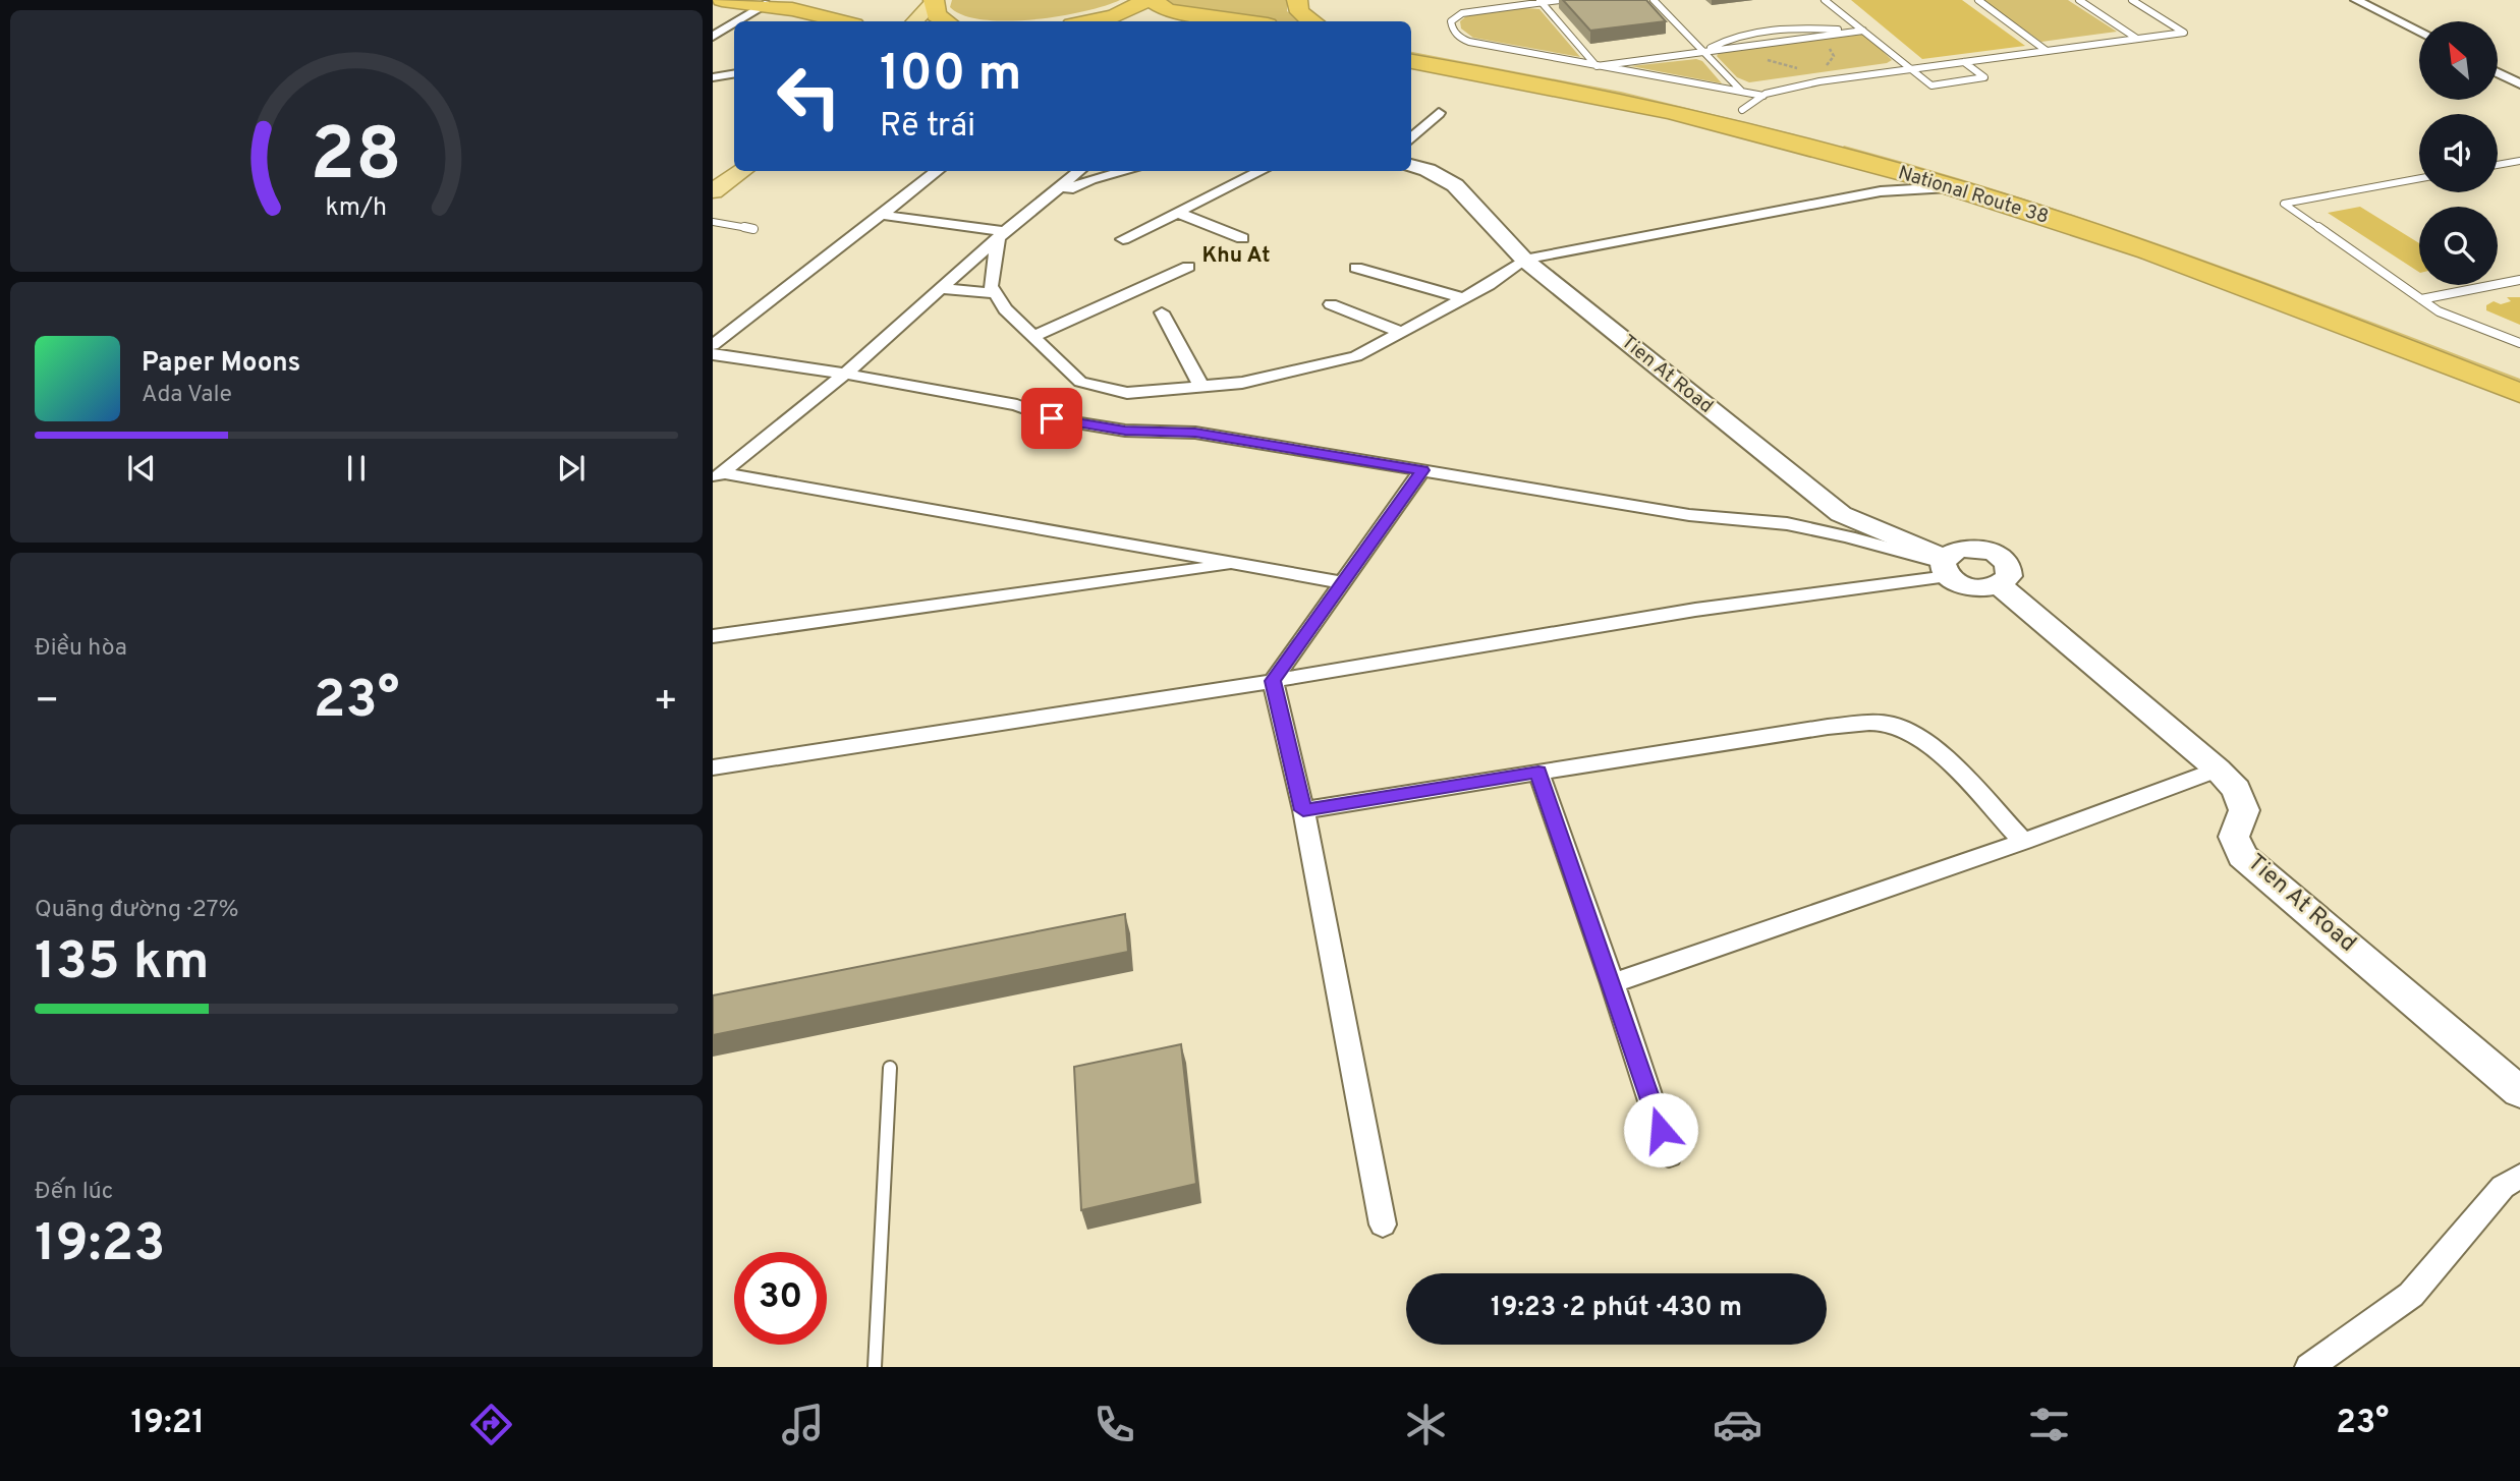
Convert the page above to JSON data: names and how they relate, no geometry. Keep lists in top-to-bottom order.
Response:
{
  "streets": {
    "highway": ["National Route 38"],
    "street": ["Tien At Road"]
  },
  "districts": ["Khu At"],
  "north": "top left",
  "page": {
    "turn": ["100 m", "Rẽ trái"],
    "song": ["Paper Moons", "Ada Vale"],
    "tile": [
      "Điều hòa",
      ["Quãng đường · 27%", "135 km"],
      ["Đến lúc", "19:23"]
    ],
    "heat": ["−", "23°", "+"],
    "limit": "30",
    "trip": "19:23 · 2 phút · 430 m",
    "tabs": ["19:21", "23°"],
    "gauge": ["28", "km/h"]
  }
}
